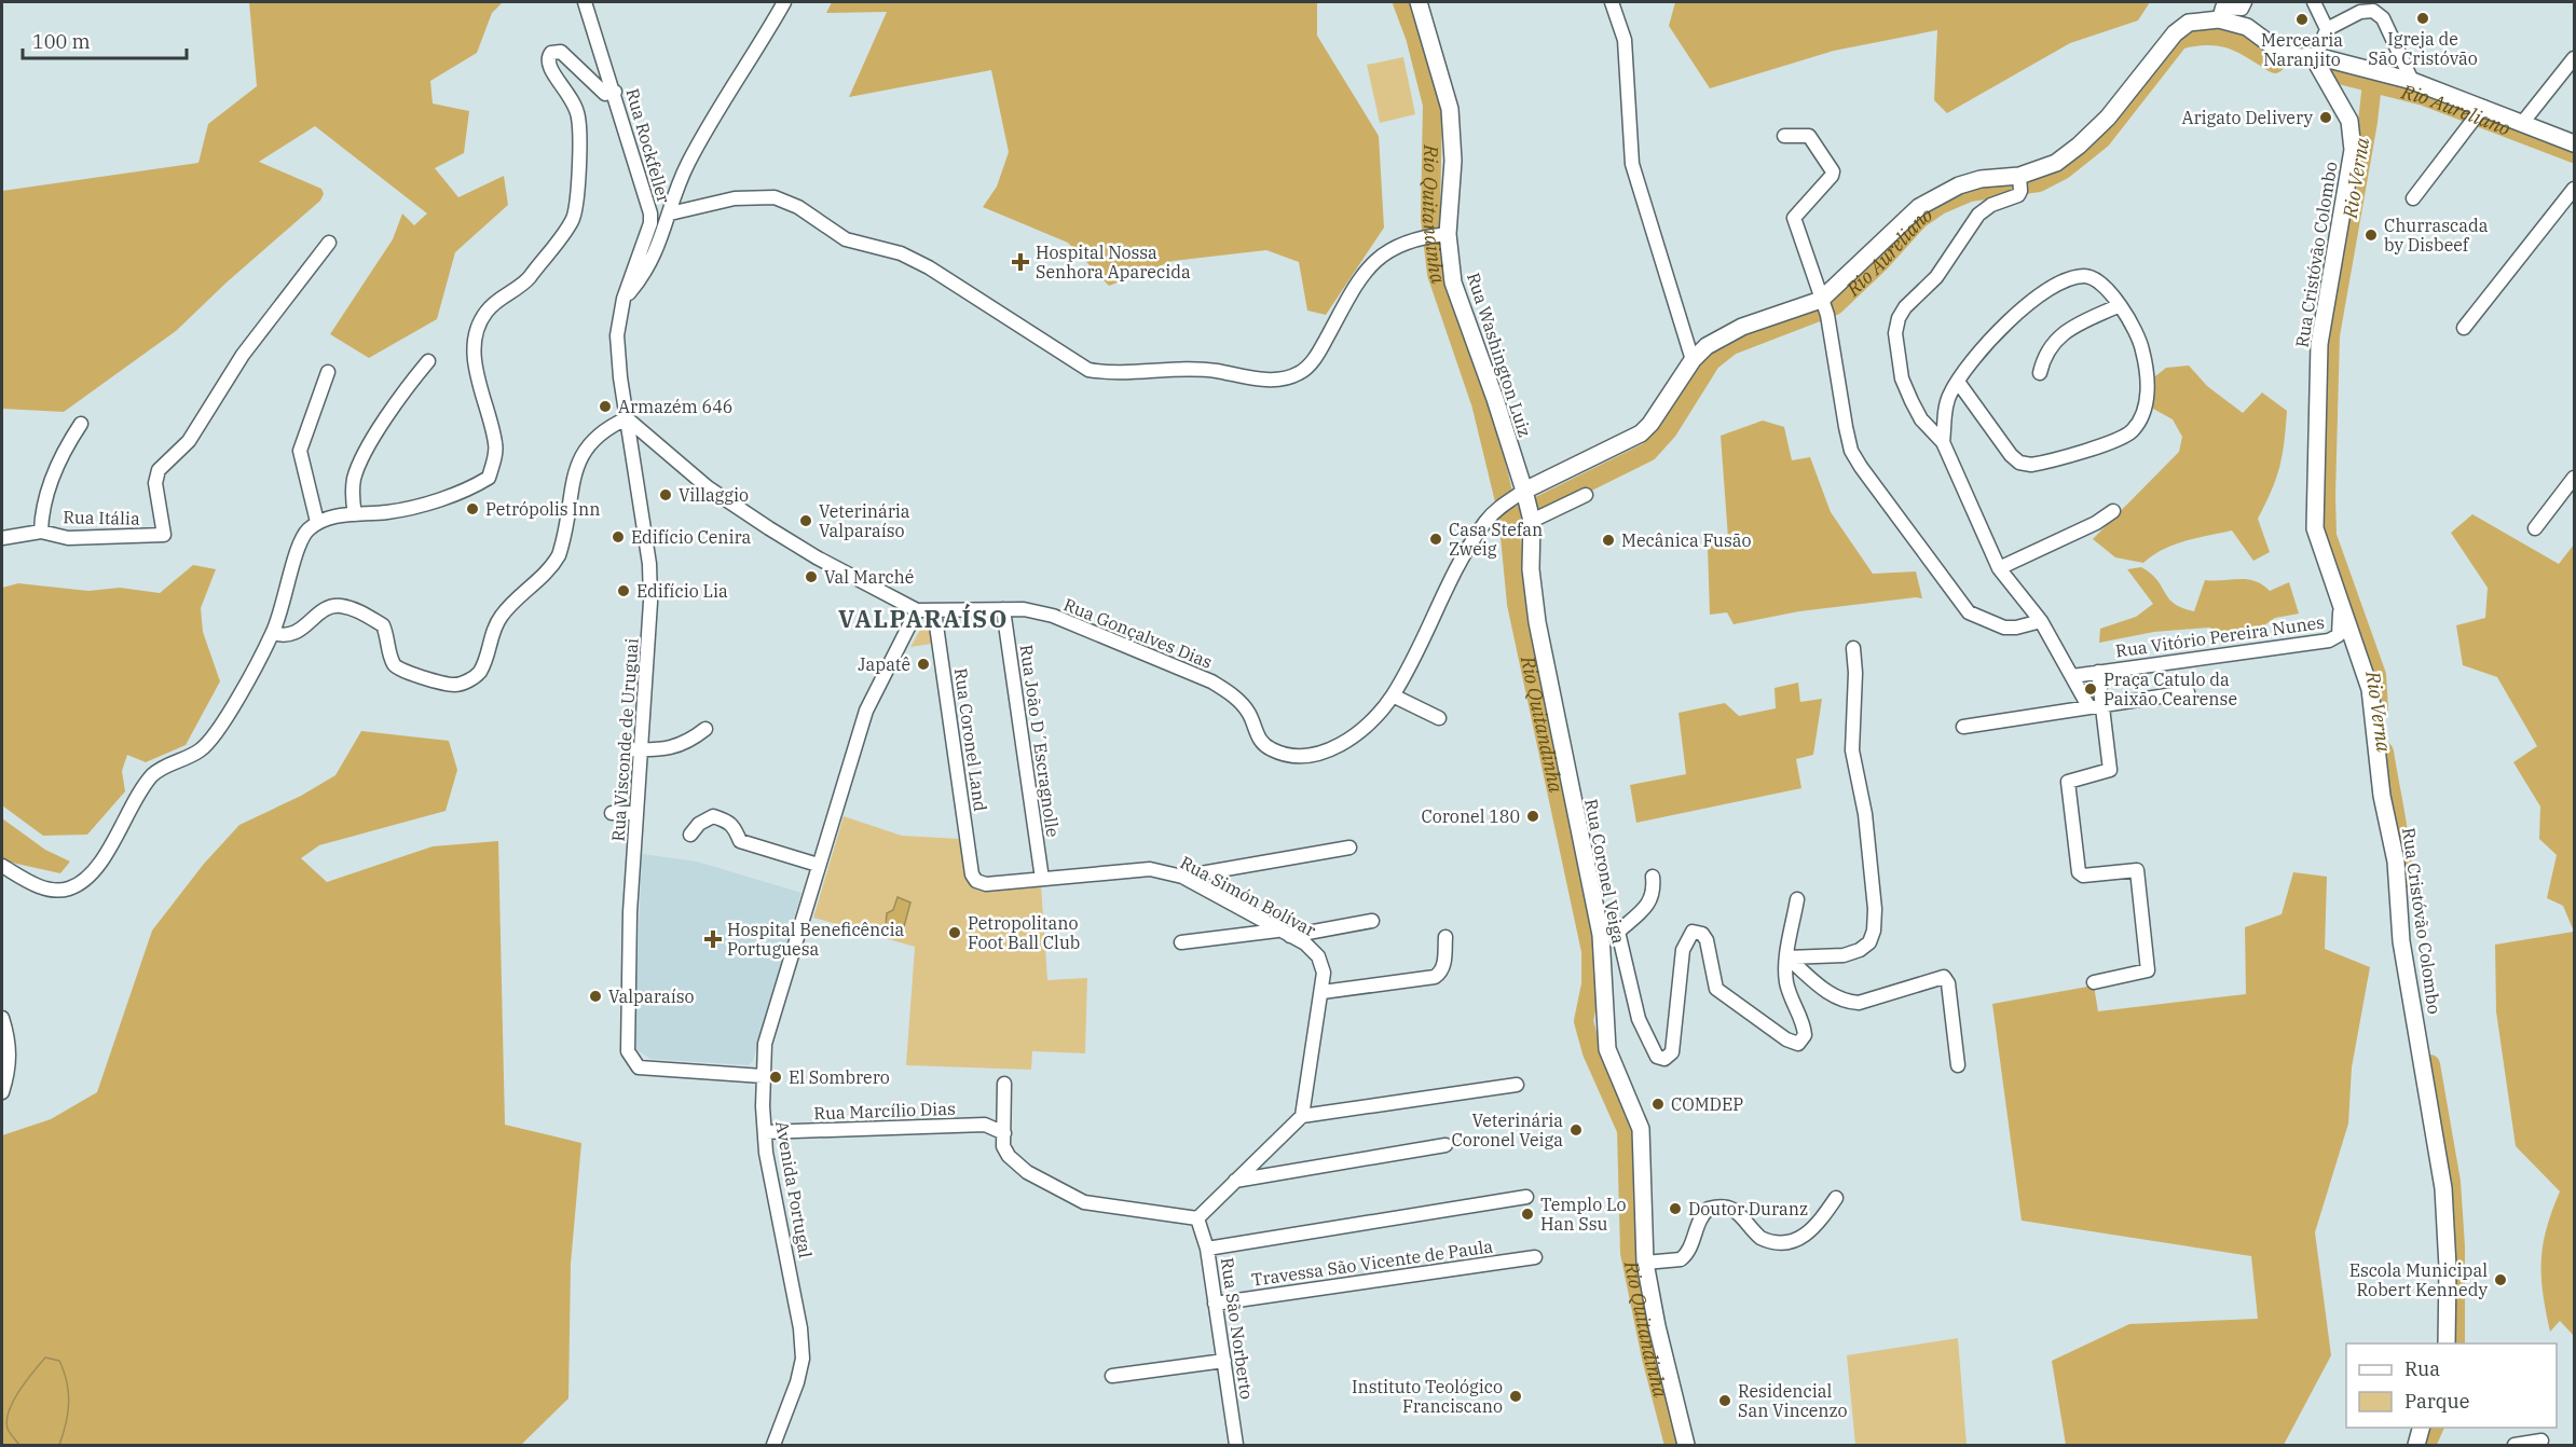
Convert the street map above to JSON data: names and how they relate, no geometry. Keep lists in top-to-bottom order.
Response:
{
  "streets": {
    "main road": ["Rua Cristóvão Colombo", "Rua Washington Luiz", "Rua Coronel Veiga"],
    "street": [
      "Rua Rockfeller",
      "Rua Itália",
      "Rua Gonçalves Dias",
      "Rua Vitório Pereira Nunes",
      "Rua Visconde de Uruguai",
      "Rua Coronel Land",
      "Rua João D´Escragnolle",
      "Rua Simón Bolívar",
      "Rua Marcílio Dias",
      "Avenida Portugal",
      "Travessa São Vicente de Paula",
      "Rua São Norberto"
    ]
  },
  "crossings": [
    ["Rua Rockfeller", "Rua Gonçalves Dias"],
    ["Rua Rockfeller", "Rua Visconde de Uruguai"],
    ["Rua Cristóvão Colombo", "Rua Vitório Pereira Nunes"],
    ["Rua Washington Luiz", "Rua Gonçalves Dias"],
    ["Rua Washington Luiz", "Rua Coronel Veiga"],
    ["Rua Gonçalves Dias", "Rua Visconde de Uruguai"],
    ["Rua Gonçalves Dias", "Rua Coronel Land"],
    ["Rua Gonçalves Dias", "Rua João D´Escragnolle"],
    ["Rua Gonçalves Dias", "Rua Coronel Veiga"],
    ["Rua Gonçalves Dias", "Avenida Portugal"],
    ["Rua Visconde de Uruguai", "Avenida Portugal"],
    ["Rua Coronel Land", "Rua Simón Bolívar"],
    ["Rua João D´Escragnolle", "Rua Simón Bolívar"],
    ["Rua Marcílio Dias", "Avenida Portugal"],
    ["Travessa São Vicente de Paula", "Rua São Norberto"]
  ],
  "districts": ["VALPARAÍSO"],
  "water": ["Rio Aureliano", "Rio Verna", "Rio Quitandinha"],
  "places": {
    "other": [
      "Igreja de São Cristóvão",
      "Mercearia Naranjito",
      "Arigato Delivery",
      "Churrascada by Disbeef",
      "Armazém 646",
      "Villaggio",
      "Petrópolis Inn",
      "Veterinária Valparaíso",
      "Edifício Cenira",
      "Casa Stefan Zweig",
      "Mecânica Fusão",
      "Val Marché",
      "Edifício Lia",
      "Japatê",
      "Praça Catulo da Paixão Cearense",
      "Coronel 180",
      "Petropolitano Foot Ball Club",
      "Valparaíso",
      "El Sombrero",
      "COMDEP",
      "Veterinária Coronel Veiga",
      "Doutor Duranz",
      "Templo Lo Han Ssu",
      "Escola Municipal Robert Kennedy",
      "Instituto Teológico Franciscano",
      "Residencial San Vincenzo"
    ],
    "health": ["Hospital Nossa Senhora Aparecida", "Hospital Beneficência Portuguesa"]
  },
  "legend": ["Rua", "Parque"],
  "scale_bar": "100 m"
}
